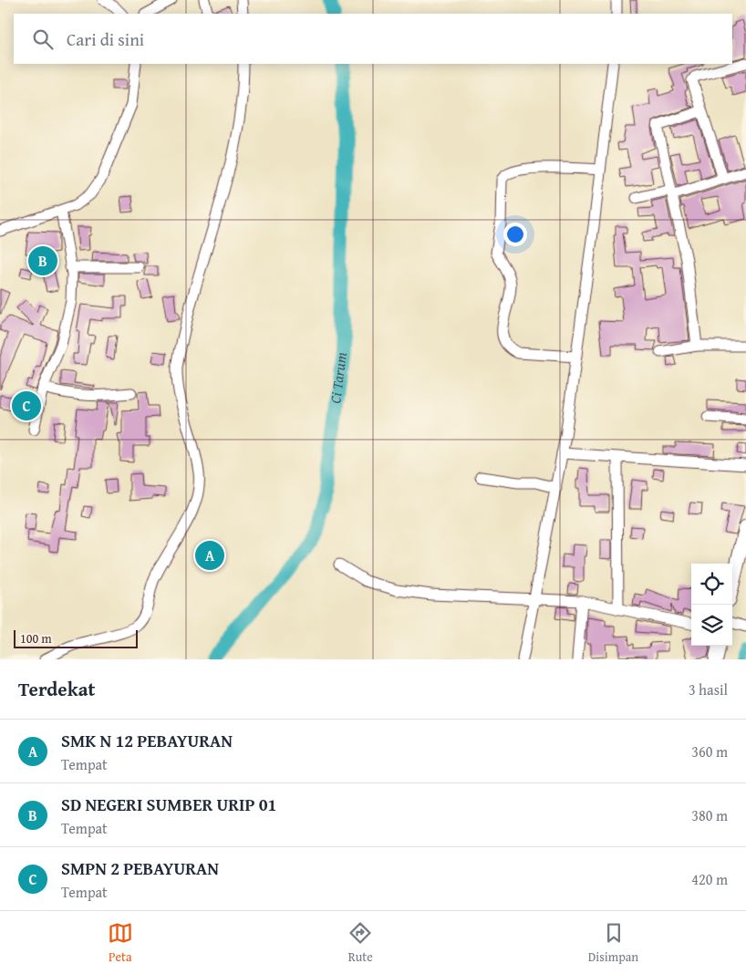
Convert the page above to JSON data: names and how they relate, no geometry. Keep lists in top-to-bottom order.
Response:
{
  "water": ["Ci Tarum"],
  "scale_bar": "100 m",
  "page": {
    "search": "Cari di sini",
    "pins": ["B", "C", "A"],
    "scale": "100 m",
    "heading": ["Terdekat", "3 hasil"],
    "list": [
      {
        "mark": "A",
        "name": "SMK N 12 PEBAYURAN",
        "note": "Tempat",
        "value": "360 m"
      },
      {
        "mark": "B",
        "name": "SD NEGERI SUMBER URIP 01",
        "note": "Tempat",
        "value": "380 m"
      },
      {
        "mark": "C",
        "name": "SMPN 2 PEBAYURAN",
        "note": "Tempat",
        "value": "420 m"
      }
    ],
    "nav": ["Peta", "Rute", "Disimpan"]
  }
}
